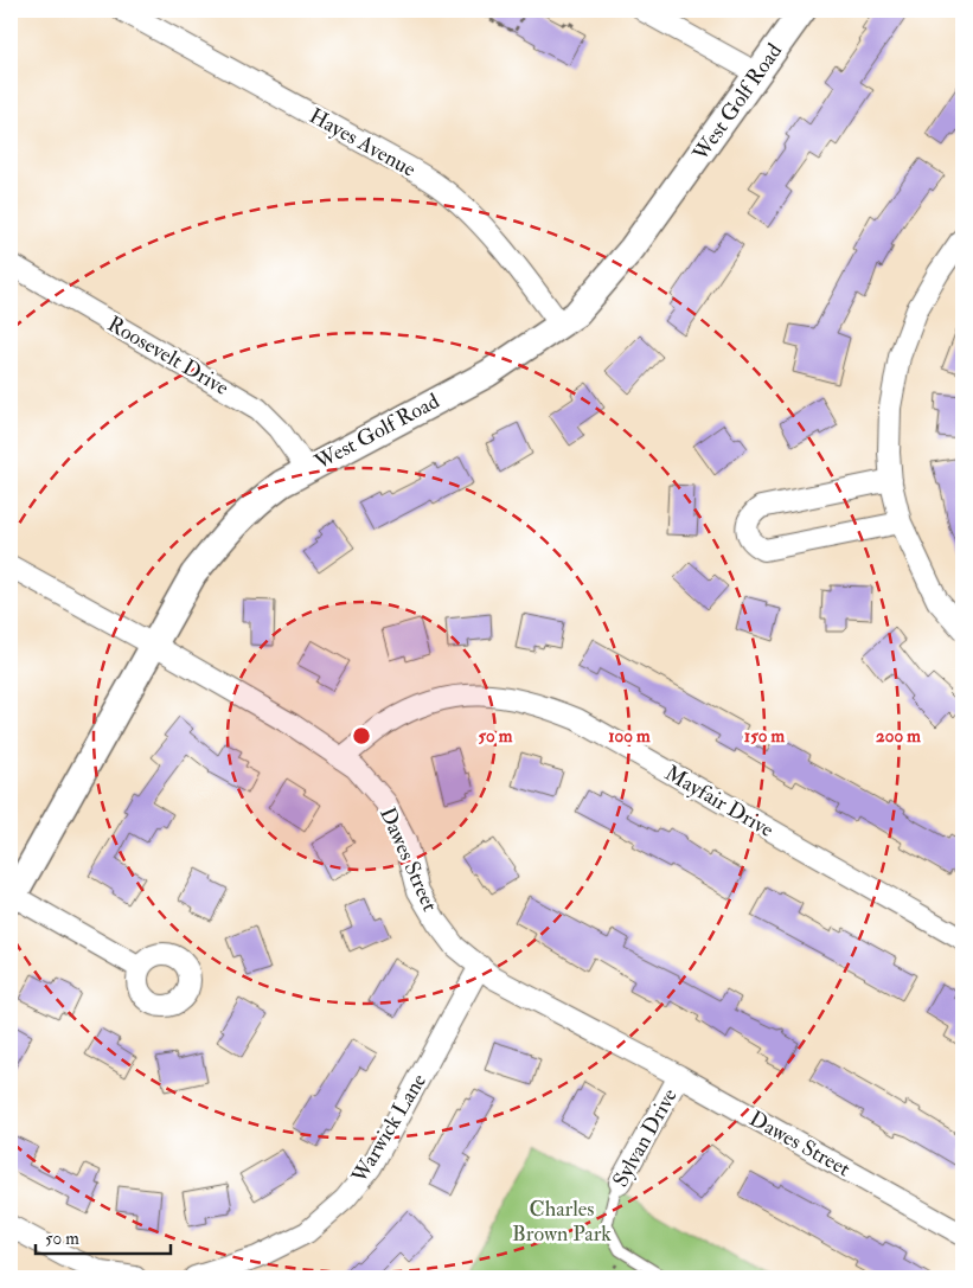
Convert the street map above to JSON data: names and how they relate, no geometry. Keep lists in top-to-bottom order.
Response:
{
  "streets": {
    "street": [
      "West Golf Road",
      "Hayes Avenue",
      "Roosevelt Drive",
      "Mayfair Drive",
      "Dawes Street",
      "Warwick Lane",
      "Sylvan Drive"
    ]
  },
  "crossings": [
    ["West Golf Road", "Hayes Avenue"],
    ["West Golf Road", "Roosevelt Drive"],
    ["West Golf Road", "Dawes Street"],
    ["Mayfair Drive", "Dawes Street"],
    ["Dawes Street", "Warwick Lane"],
    ["Dawes Street", "Sylvan Drive"]
  ],
  "parks": ["Charles Brown Park"],
  "scale_bar": "50 m",
  "rings": [
    "50 m",
    "100 m",
    "150 m",
    "200 m"
  ]
}
